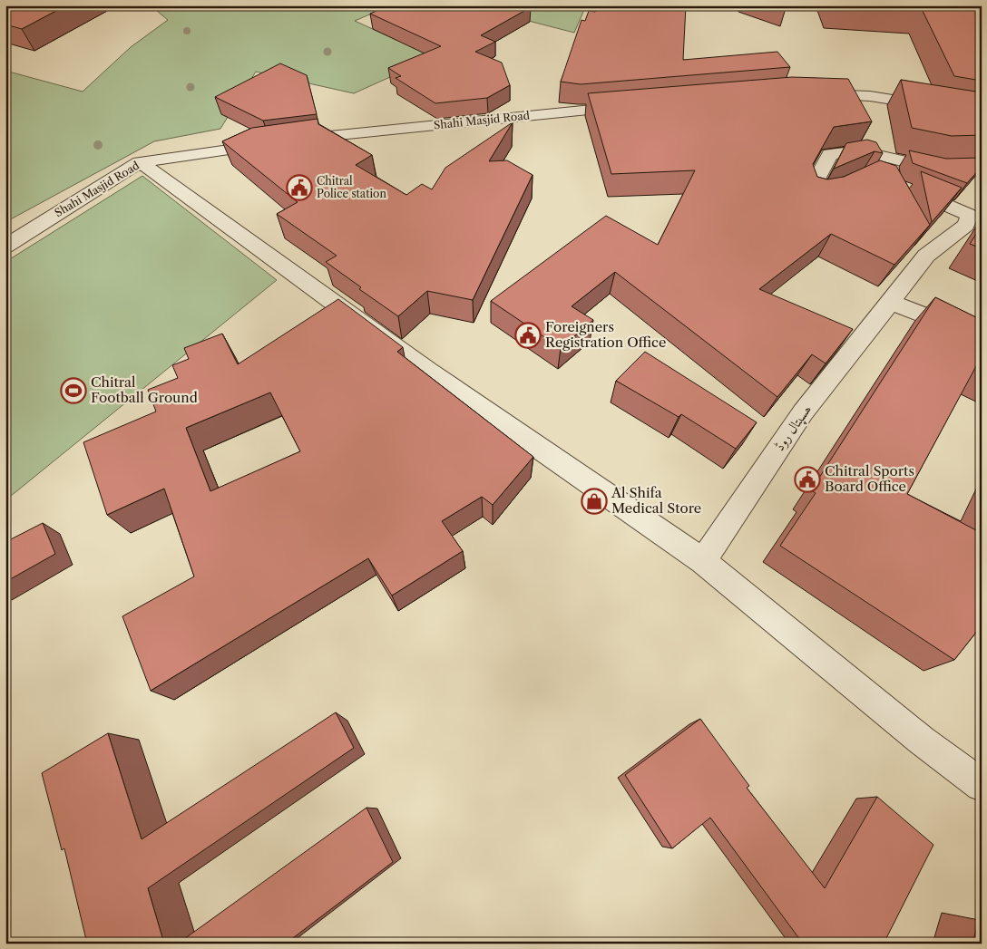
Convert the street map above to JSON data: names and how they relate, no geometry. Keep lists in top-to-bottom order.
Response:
{
  "streets": {
    "street": ["Shahi Masjid Road", "ھسپتال روڈ"]
  },
  "places": {
    "public building": ["Chitral Police station", "Foreigners Registration Office", "Chitral Sports Board Office"],
    "sports": ["Chitral Football Ground"],
    "shop": ["Al Shifa Medical Store"]
  }
}
